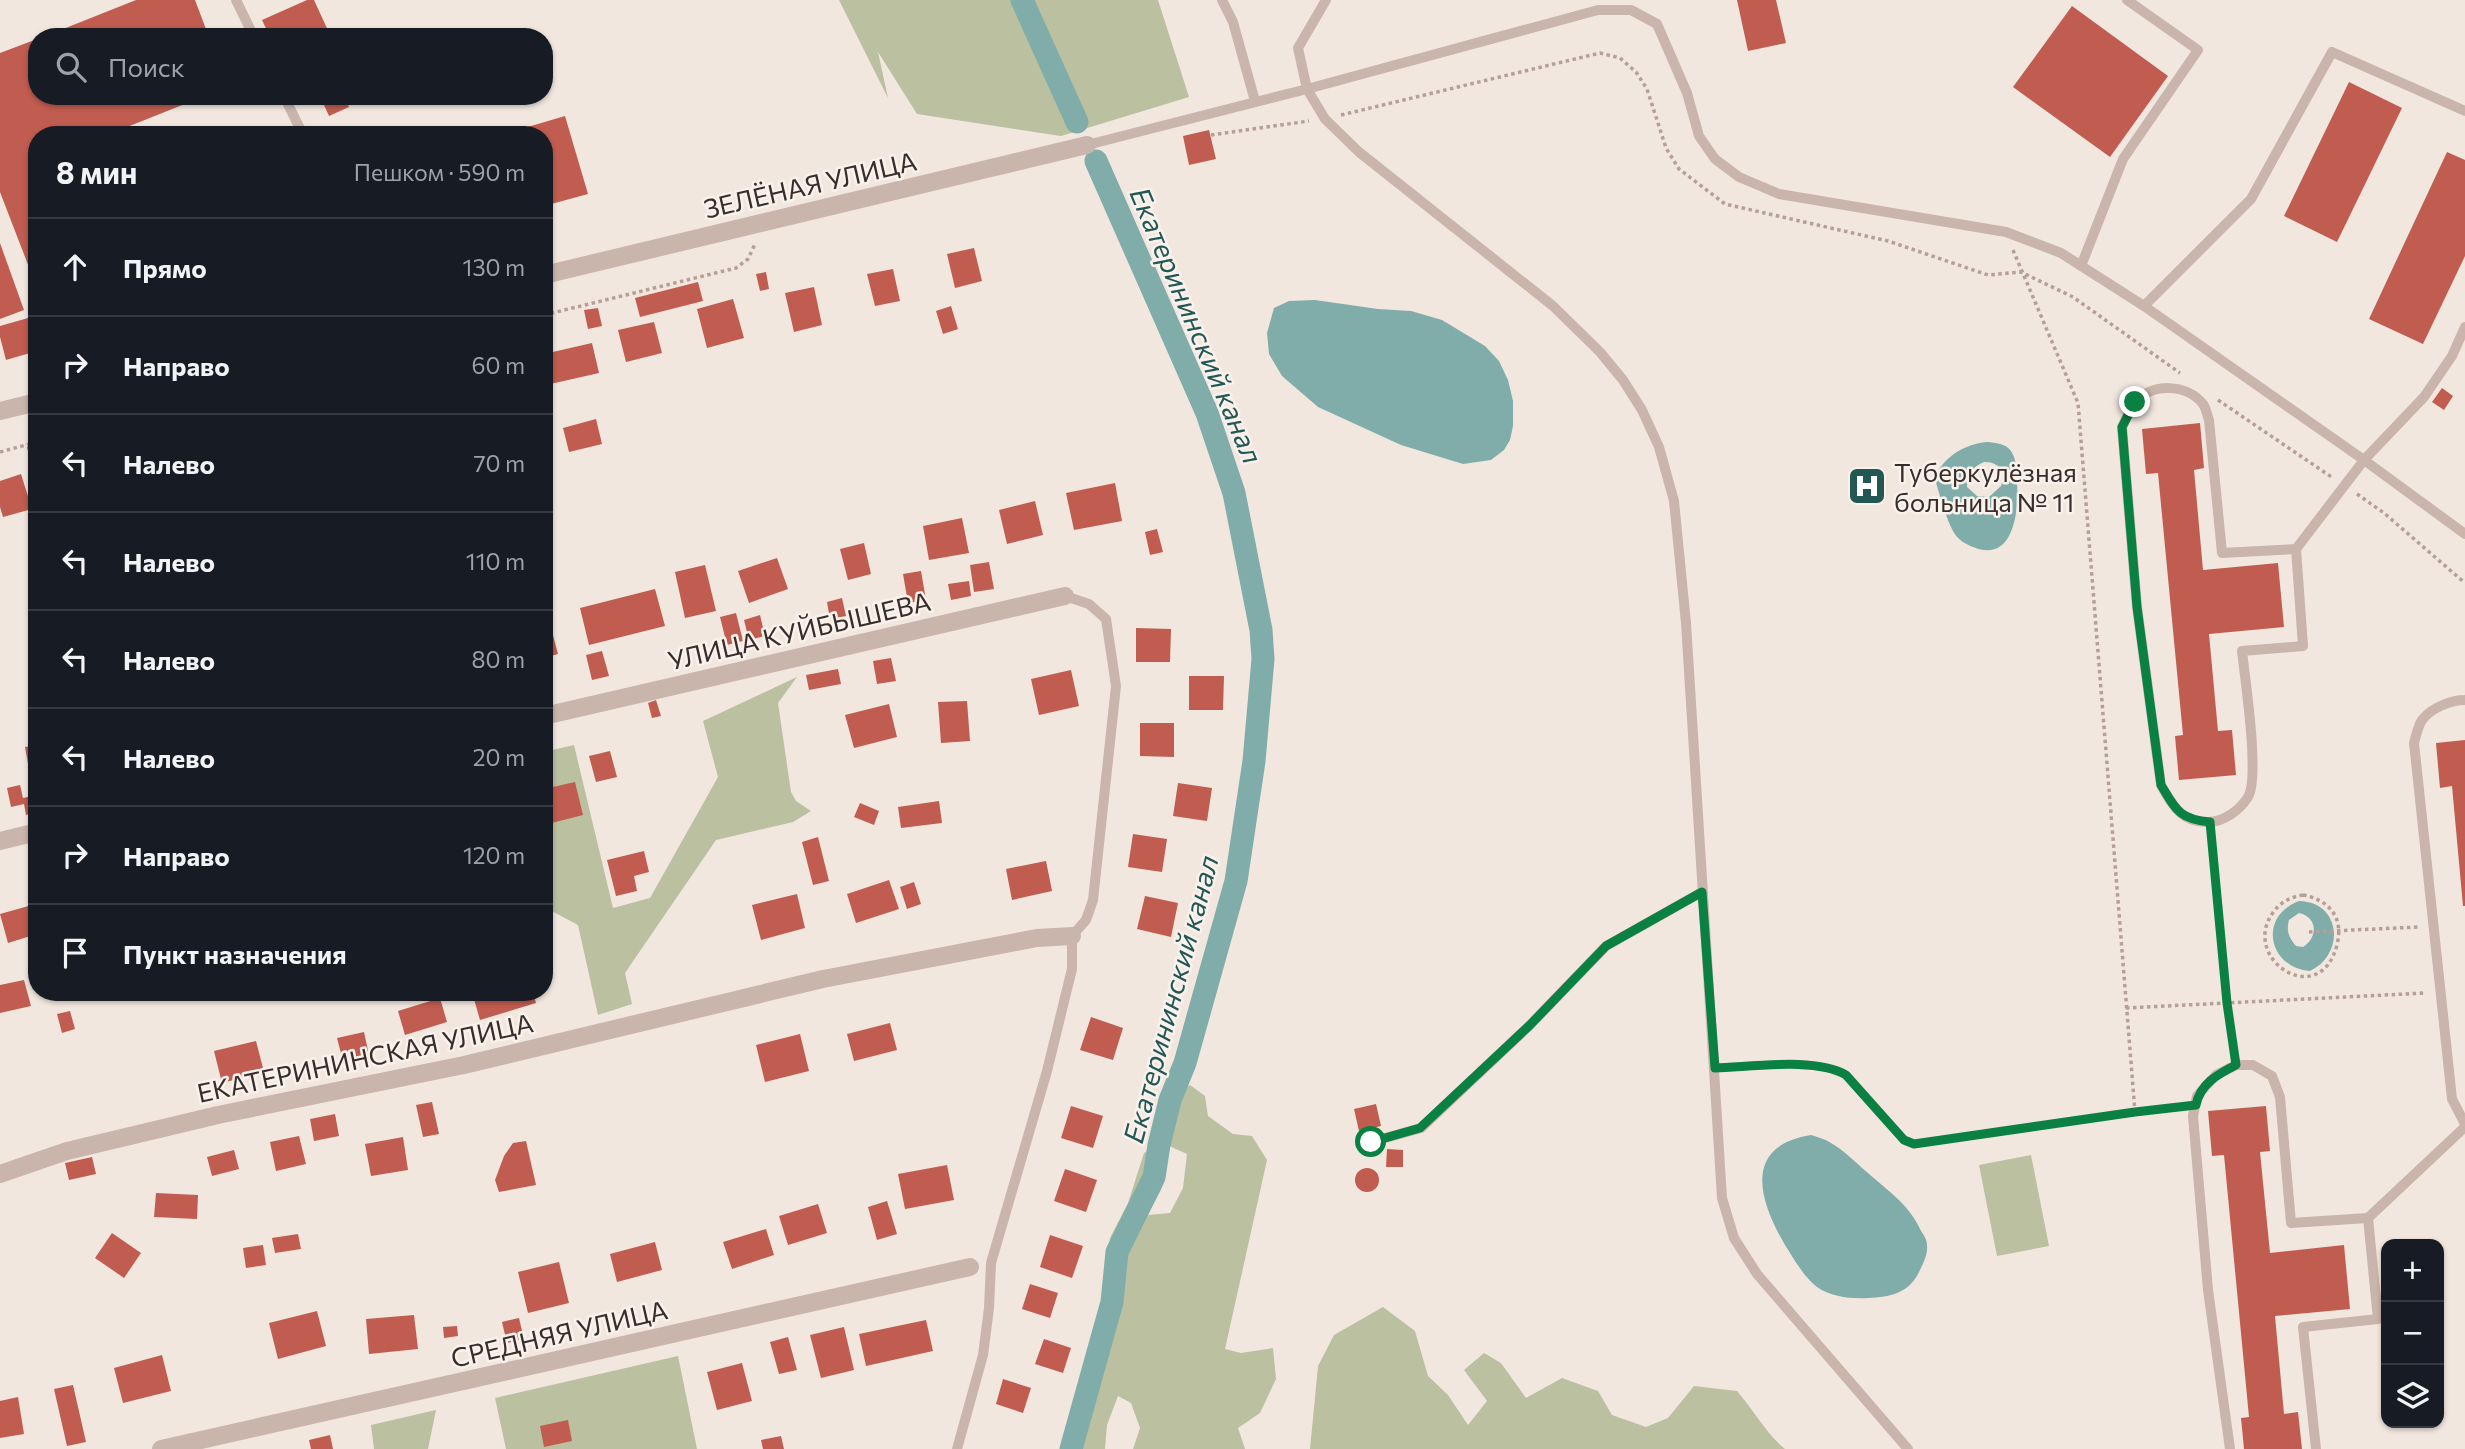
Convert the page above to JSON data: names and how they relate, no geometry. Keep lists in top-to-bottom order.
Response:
{
  "streets": {
    "street": [
      "ЗЕЛЁНАЯ УЛИЦА",
      "УЛИЦА КУЙБЫШЕВА",
      "ЕКАТЕРИНИНСКАЯ УЛИЦА",
      "СРЕДНЯЯ УЛИЦА"
    ]
  },
  "water": ["Екатерининский канал"],
  "places": {
    "hospital": ["Туберкулёзная больница № 11"]
  },
  "page": {
    "search": "Поиск",
    "heading": ["8 мин", "Пешком · 590 m"],
    "list": [
      ["Прямо", "130 m"],
      ["Направо", "60 m"],
      ["Налево", "70 m"],
      ["Налево", "110 m"],
      ["Налево", "80 m"],
      ["Налево", "20 m"],
      ["Направо", "120 m"],
      "Пункт назначения"
    ],
    "map_buttons": ["+", "−"]
  }
}
